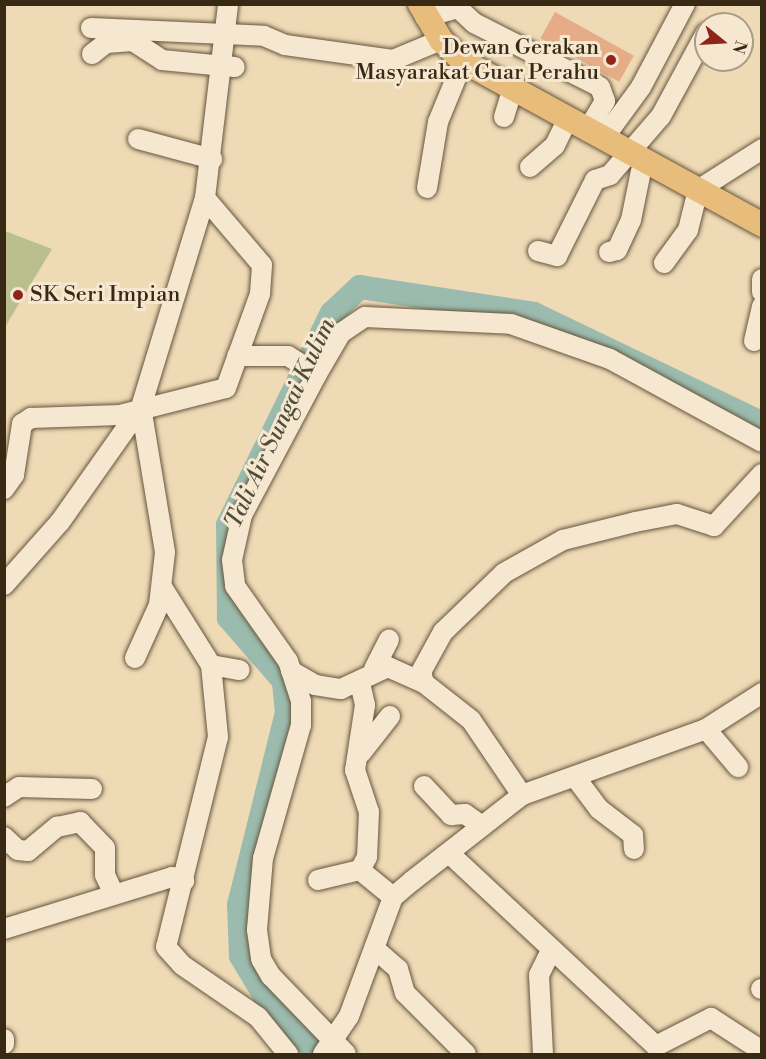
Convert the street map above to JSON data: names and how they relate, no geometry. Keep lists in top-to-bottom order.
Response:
{
  "water": ["Tali Air Sungai Kulim"],
  "places": ["Dewan Gerakan Masyarakat Guar Perahu", "SK Seri Impian"],
  "north": "right"
}
